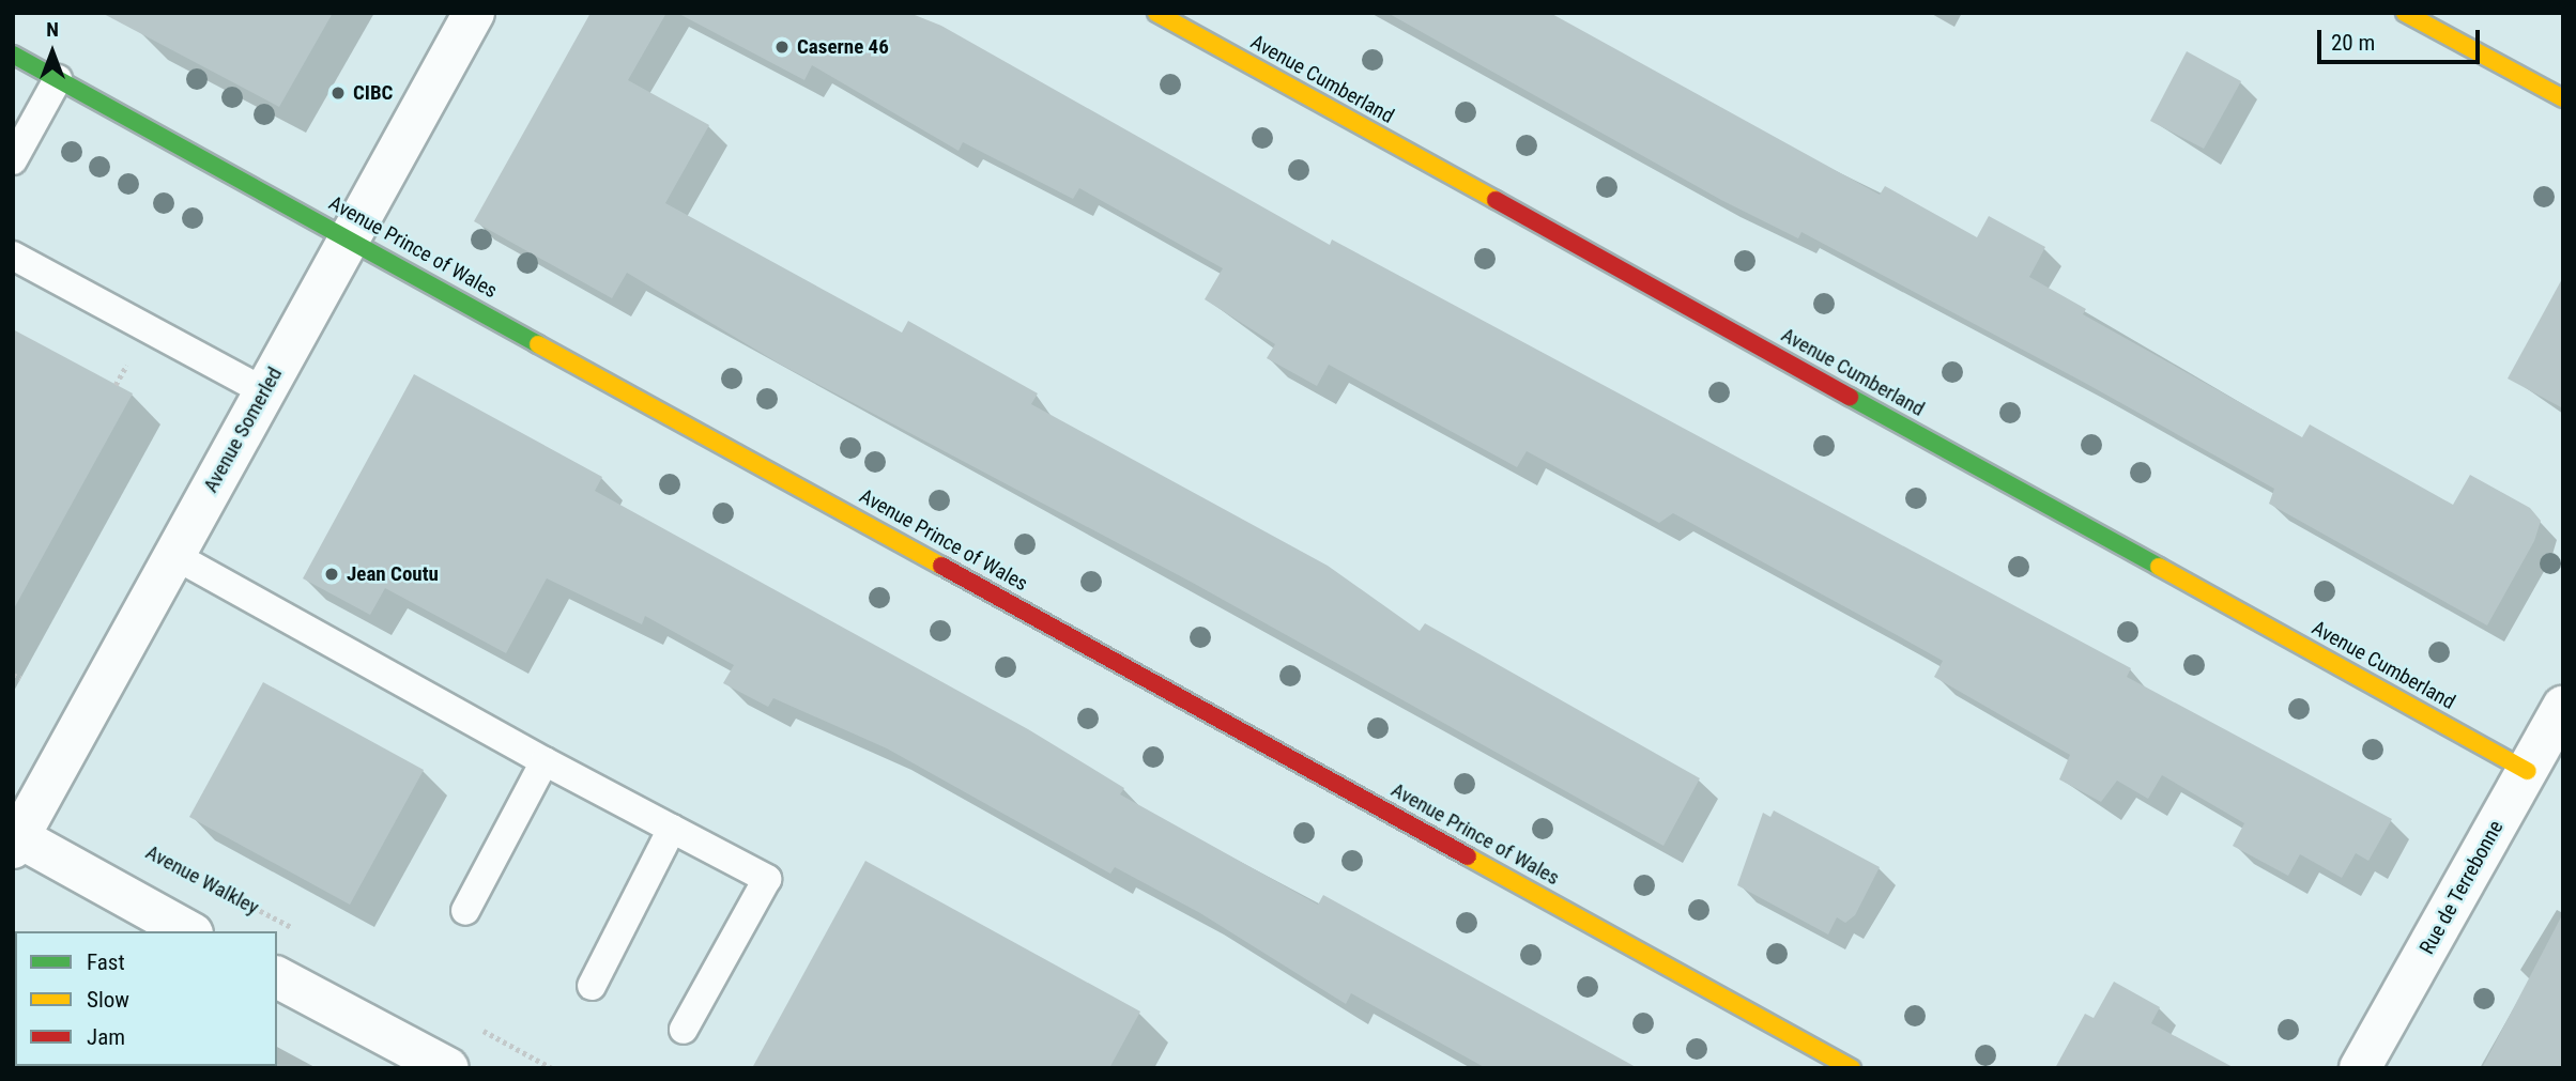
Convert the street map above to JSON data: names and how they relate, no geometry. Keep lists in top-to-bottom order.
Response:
{
  "streets": {
    "street": [
      "Avenue Cumberland",
      "Avenue Prince of Wales",
      "Avenue Somerled",
      "Rue de Terrebonne"
    ],
    "path": ["Avenue Walkley"]
  },
  "crossings": [
    ["Avenue Cumberland", "Rue de Terrebonne"],
    ["Avenue Prince of Wales", "Avenue Somerled"]
  ],
  "places": ["Caserne 46", "CIBC", "Jean Coutu"],
  "legend": ["Fast", "Slow", "Jam"],
  "scale_bar": "20 m",
  "north": "top"
}
